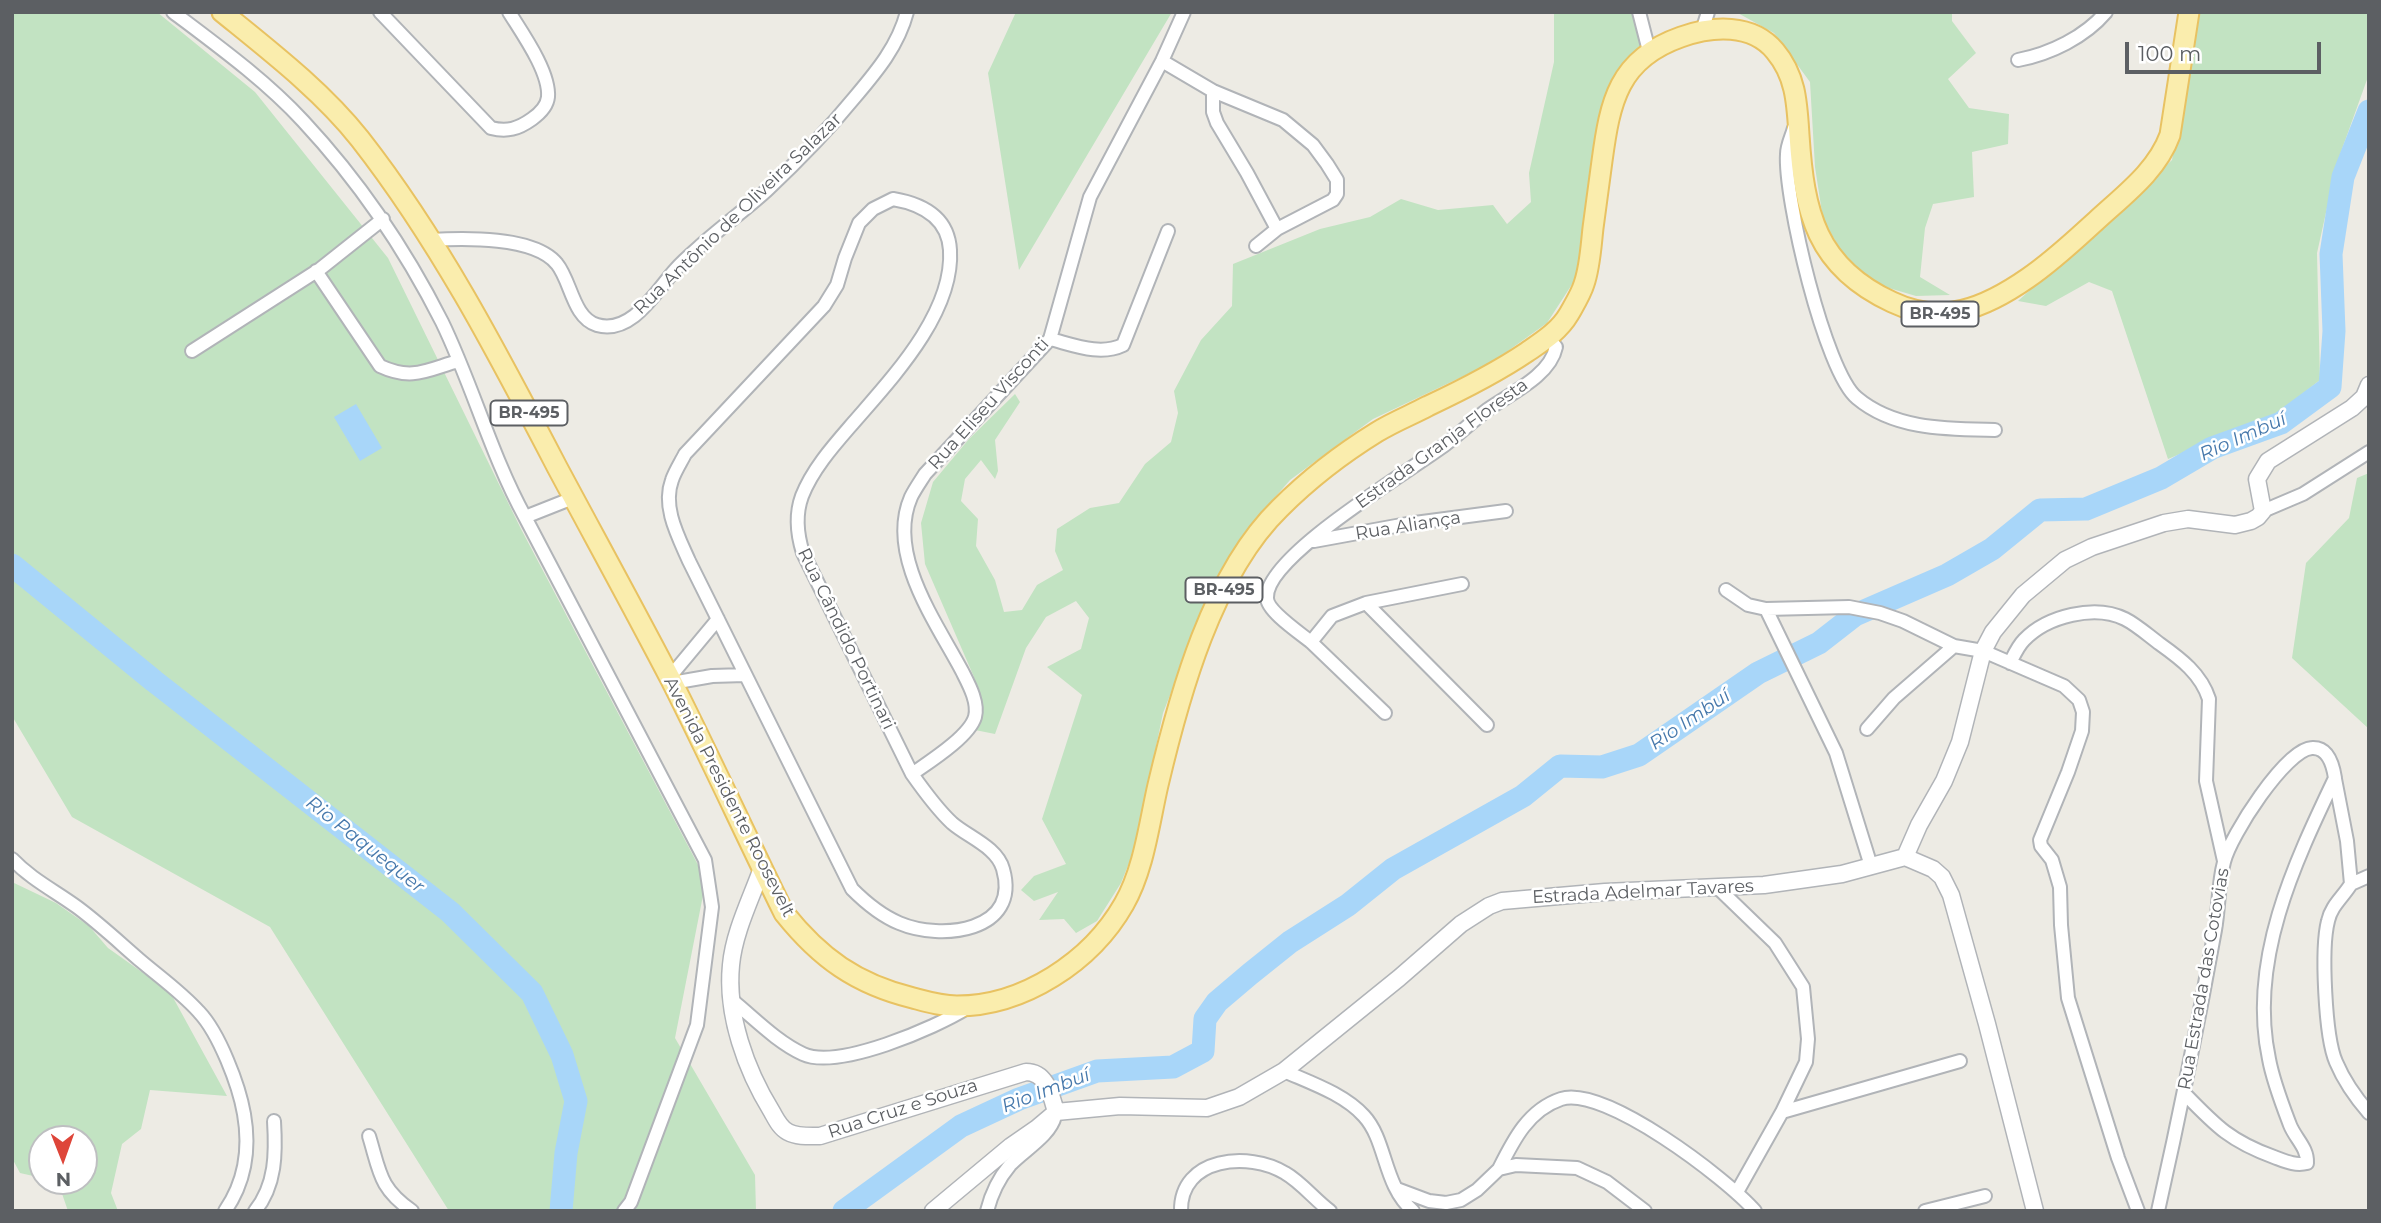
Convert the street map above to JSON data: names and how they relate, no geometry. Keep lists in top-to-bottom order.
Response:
{
  "streets": {
    "main road": ["BR-495", "Avenida Presidente Roosevelt"],
    "street": [
      "Rua Antônio de Oliveira Salazar",
      "Rua Eliseu Visconti",
      "Estrada Granja Floresta",
      "Rua Aliança",
      "Rua Cândido Portinari",
      "Estrada Adelmar Tavares",
      "Rua Estrada das Cotovias",
      "Rua Cruz e Souza"
    ]
  },
  "crossings": [
    ["Rua Antônio de Oliveira Salazar", "Avenida Presidente Roosevelt"],
    ["BR-495", "Avenida Presidente Roosevelt"],
    ["Rua Eliseu Visconti", "Rua Cândido Portinari"],
    ["Estrada Granja Floresta", "Rua Aliança"],
    ["Estrada Granja Floresta", "Avenida Presidente Roosevelt"],
    ["Avenida Presidente Roosevelt", "Rua Cruz e Souza"],
    ["Estrada Adelmar Tavares", "Rua Cruz e Souza"]
  ],
  "water": ["Rio Imbuí", "Rio Paquequer"],
  "scale_bar": "100 m",
  "north": "bottom"
}
